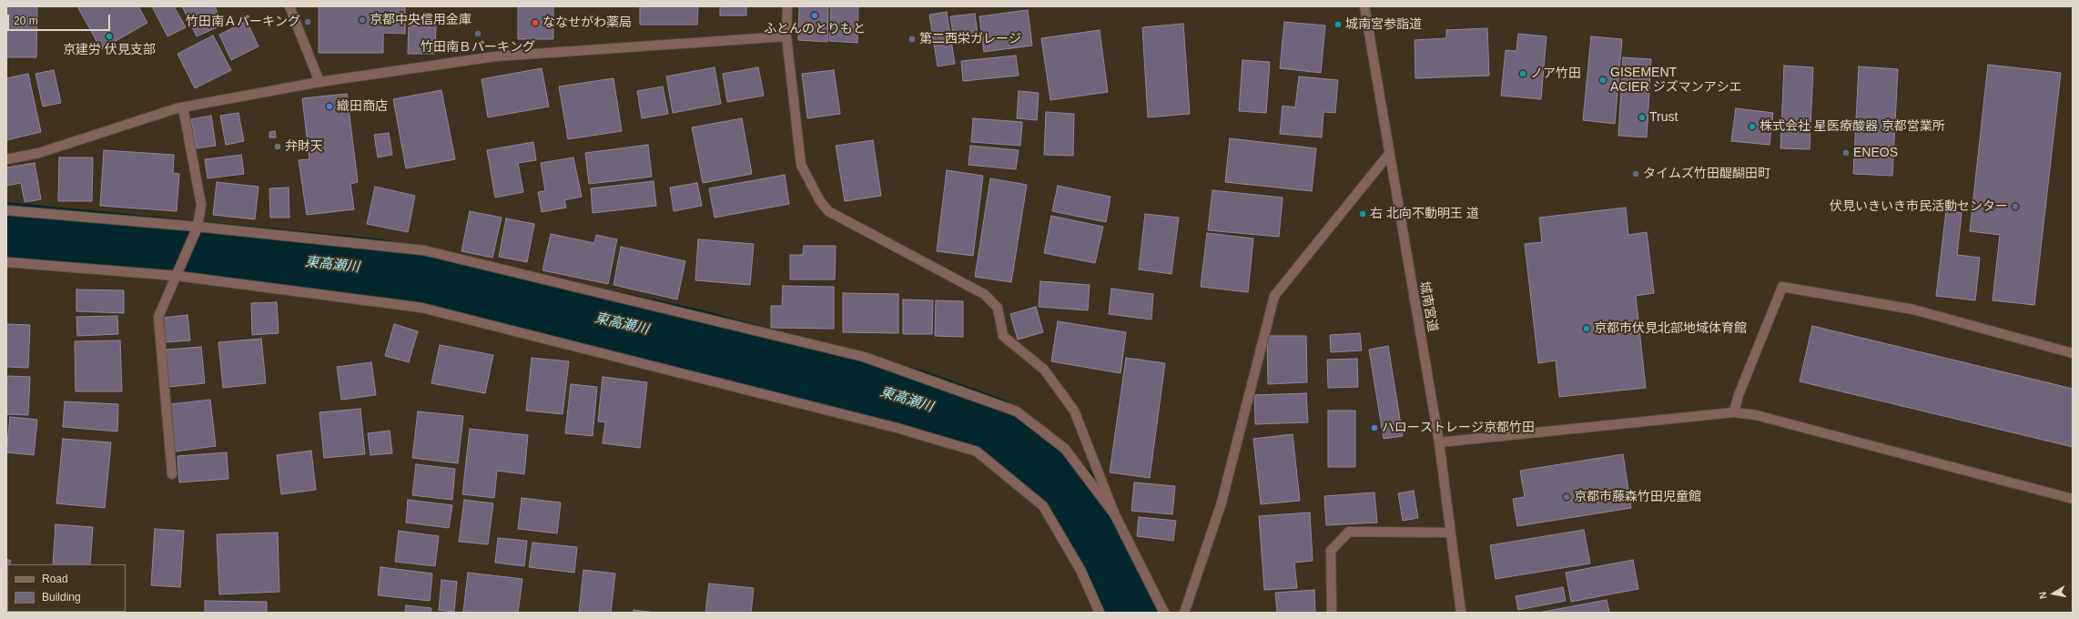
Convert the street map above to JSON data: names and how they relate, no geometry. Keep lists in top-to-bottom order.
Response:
{
  "streets": {
    "street": ["城南宮道"]
  },
  "water": ["東高瀬川"],
  "places": [
    "ふとんのとりもと",
    "京都中央信用金庫",
    "竹田南Ａパーキング",
    "ななせがわ薬局",
    "城南宮参詣道",
    "竹田南Ｂパーキング",
    "京建労 伏見支部",
    "第二西栄ガレージ",
    "ノア竹田",
    "GISEMENT ACIER ジズマンアシエ",
    "織田商店",
    "Trust",
    "株式会社 星医療酸器 京都営業所",
    "弁財天",
    "ENEOS",
    "タイムズ竹田醍醐田町",
    "伏見いきいき市民活動センター",
    "右 北向不動明王 道",
    "京都市伏見北部地域体育館",
    "ハローストレージ京都竹田",
    "京都市藤森竹田児童館"
  ],
  "legend": ["Road", "Building"],
  "scale_bar": "20 m",
  "north": "left"
}
